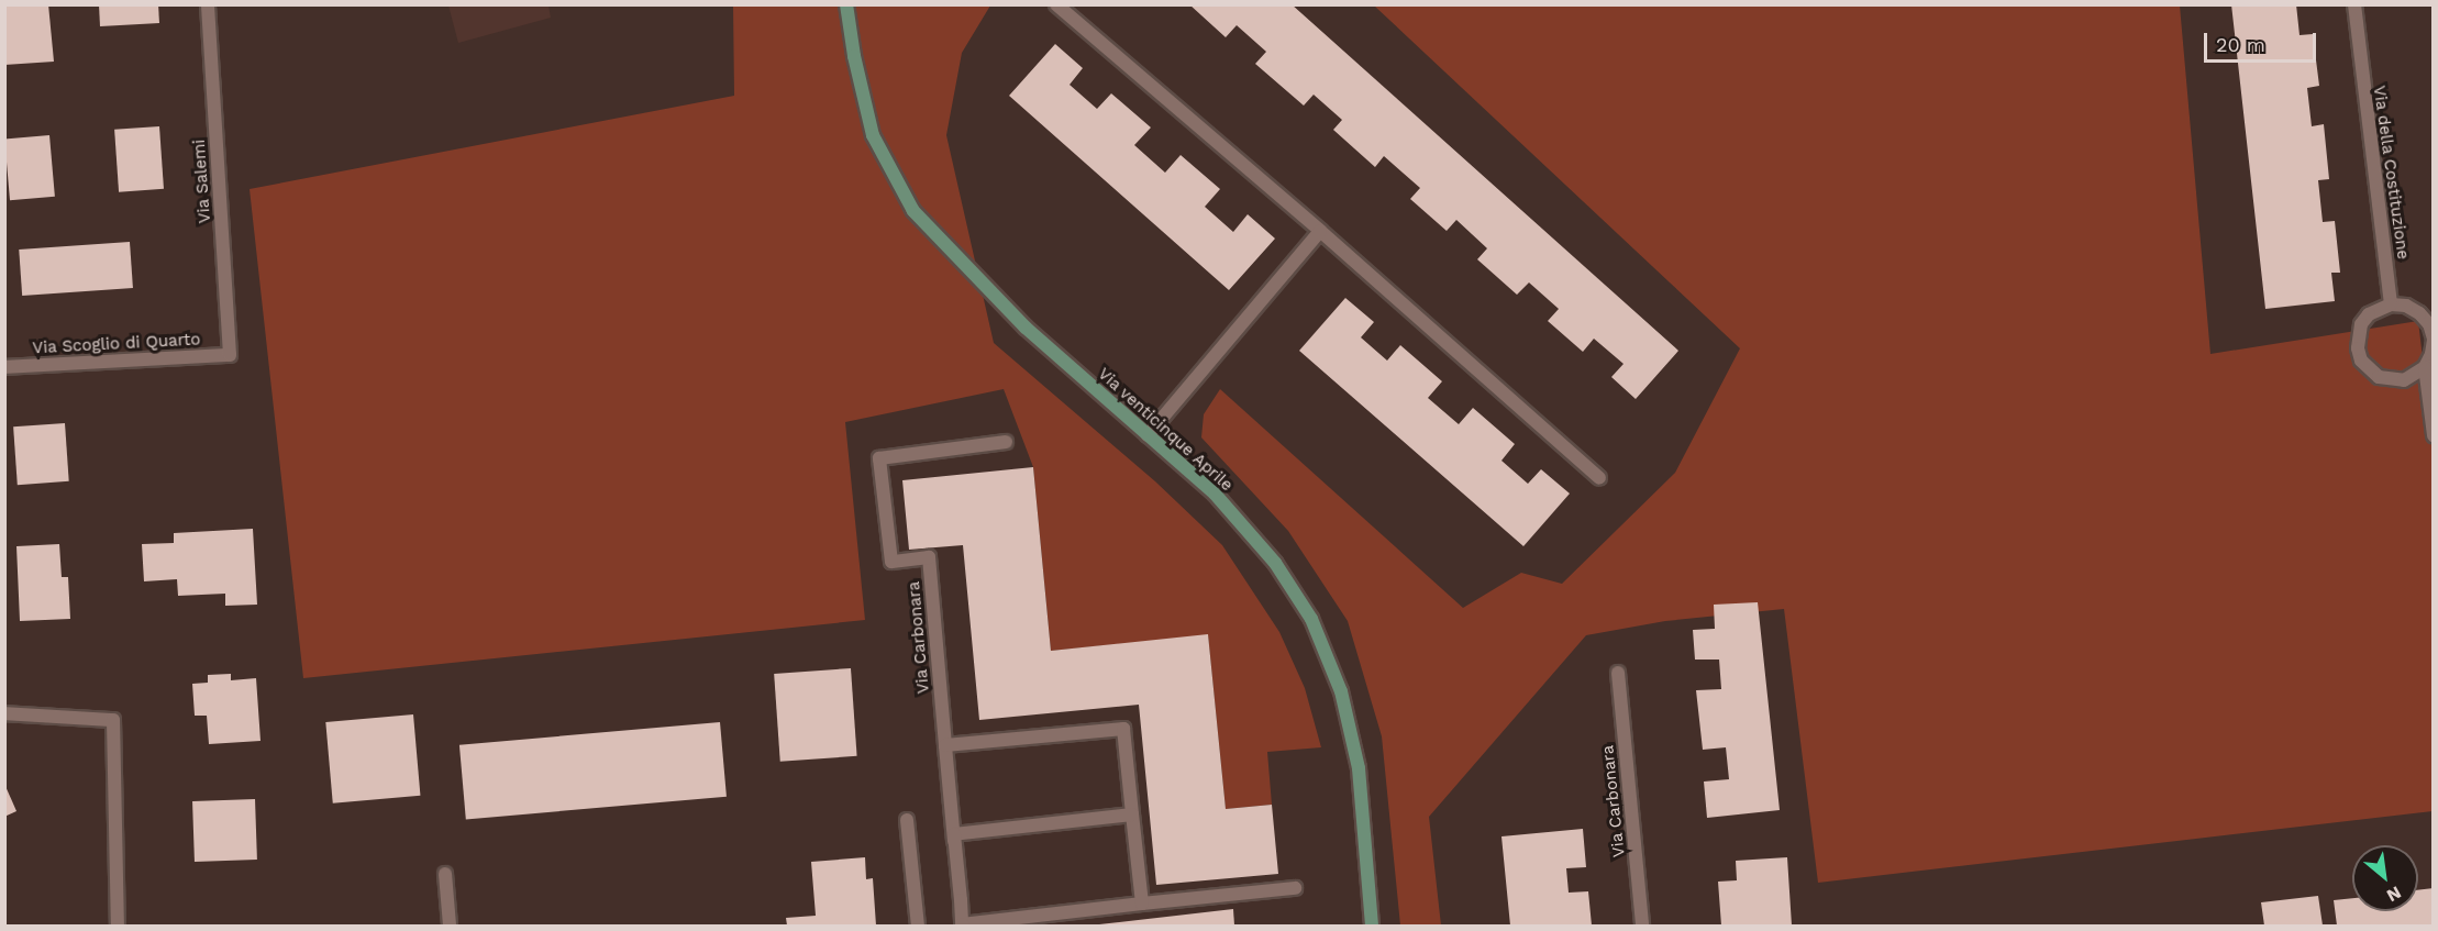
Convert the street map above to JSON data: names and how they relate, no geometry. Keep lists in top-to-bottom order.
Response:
{
  "streets": {
    "street": [
      "Via della Costituzione",
      "Via Salemi",
      "Via Scoglio di Quarto",
      "Via venticinque Aprile",
      "Via Carbonara"
    ]
  },
  "crossings": [
    ["Via Salemi", "Via Scoglio di Quarto"]
  ],
  "scale_bar": "20 m",
  "north": "bottom right"
}
